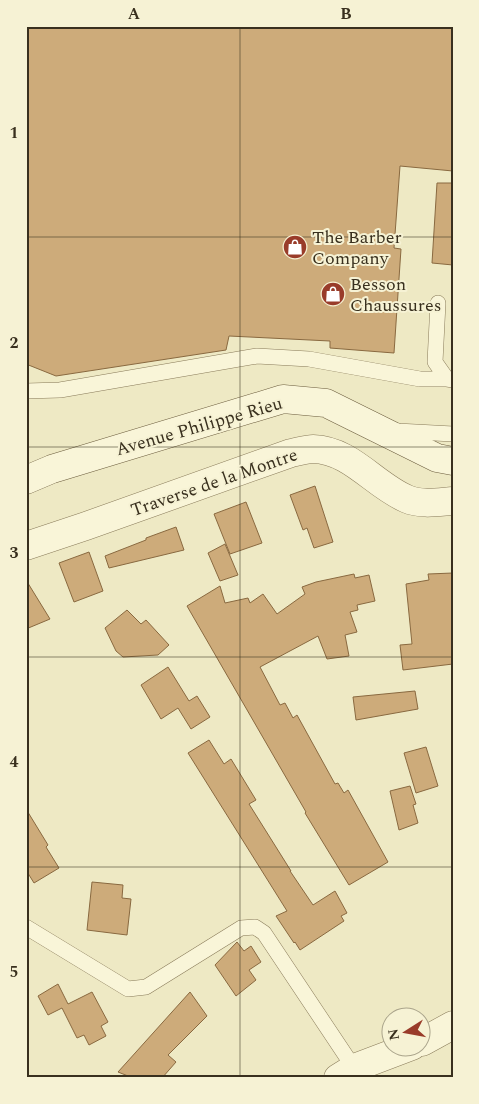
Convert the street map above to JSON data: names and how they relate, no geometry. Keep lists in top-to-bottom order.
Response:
{
  "streets": {
    "street": ["Avenue Philippe Rieu", "Traverse de la Montre"]
  },
  "places": {
    "shop": ["The Barber Company", "Besson Chaussures"]
  },
  "north": "left",
  "grid": {
    "columns": ["A", "B"],
    "rows": [
      "1",
      "2",
      "3",
      "4",
      "5"
    ]
  }
}
